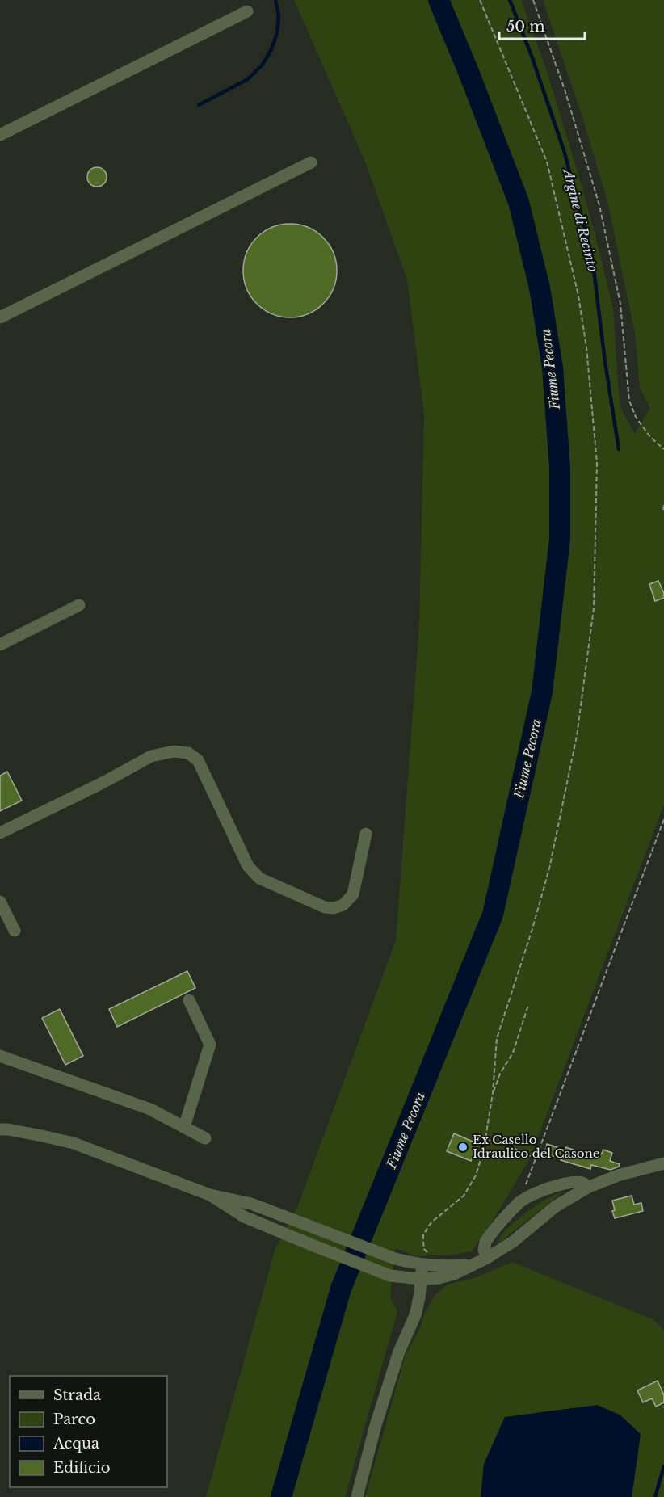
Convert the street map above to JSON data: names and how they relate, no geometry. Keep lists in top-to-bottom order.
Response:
{
  "water": ["Argine di Recinto", "Fiume Pecora"],
  "places": ["Ex Casello Idraulico del Casone"],
  "legend": [
    "Strada",
    "Parco",
    "Acqua",
    "Edificio"
  ],
  "scale_bar": "50 m"
}
